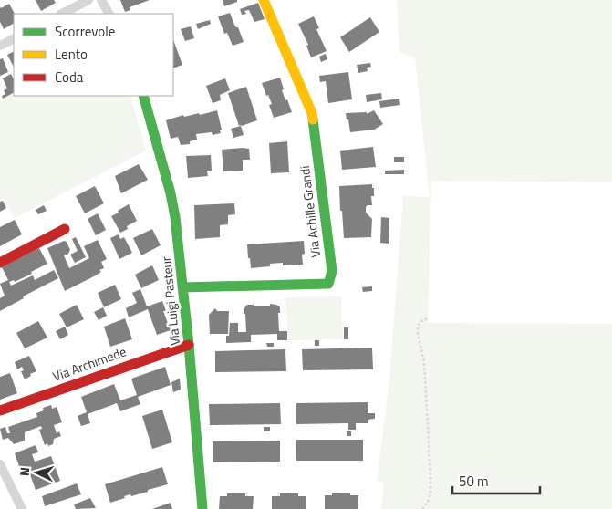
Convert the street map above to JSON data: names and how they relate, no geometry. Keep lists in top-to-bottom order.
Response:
{
  "streets": {
    "street": ["Via Achille Grandi", "Via Luigi Pasteur", "Via Archimede"]
  },
  "crossings": [
    ["Via Achille Grandi", "Via Luigi Pasteur"],
    ["Via Luigi Pasteur", "Via Archimede"]
  ],
  "legend": ["Scorrevole", "Lento", "Coda"],
  "scale_bar": "50 m",
  "north": "left"
}
